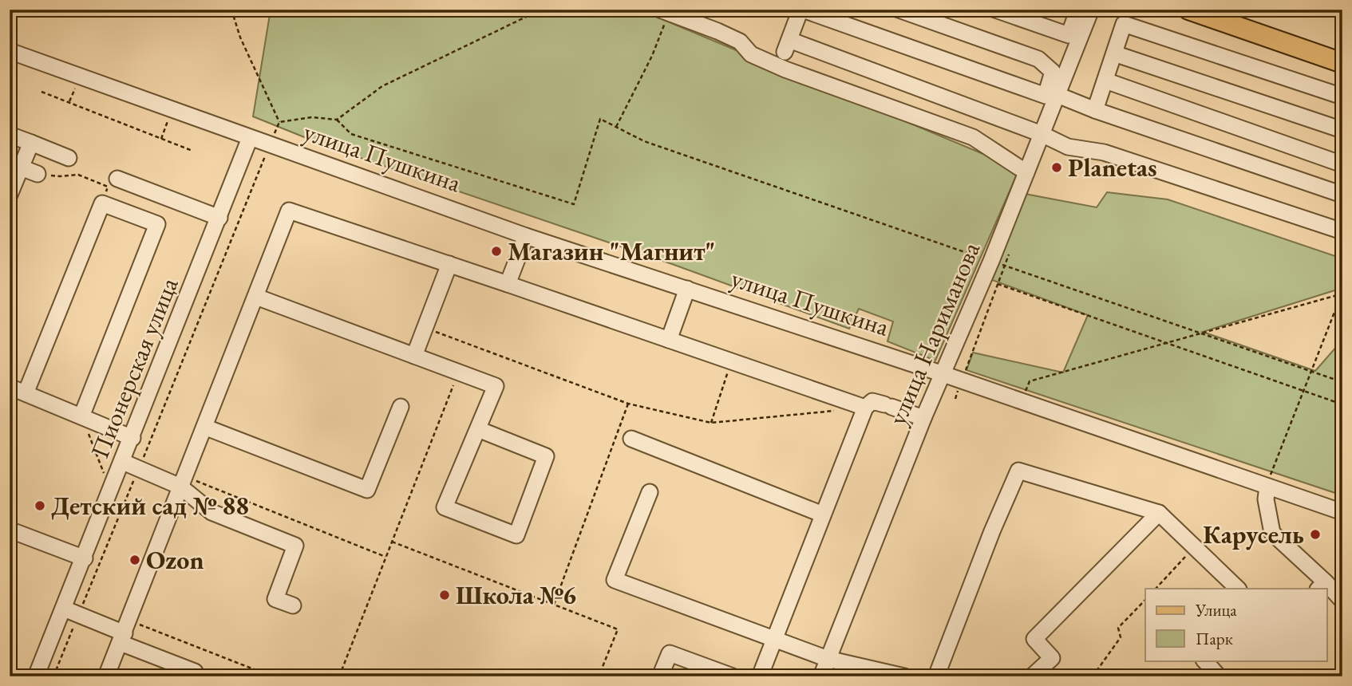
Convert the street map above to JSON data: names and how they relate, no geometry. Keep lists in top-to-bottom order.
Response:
{
  "streets": {
    "street": ["улица Пушкина", "улица Нариманова", "Пионерская улица"]
  },
  "crossings": [
    ["улица Пушкина", "улица Нариманова"],
    ["улица Пушкина", "Пионерская улица"]
  ],
  "places": [
    "Planetas",
    "Магазин \"Магнит\"",
    "Детский сад № 88",
    "Карусель",
    "Ozon",
    "Школа №6"
  ],
  "legend": ["Улица", "Парк"]
}
